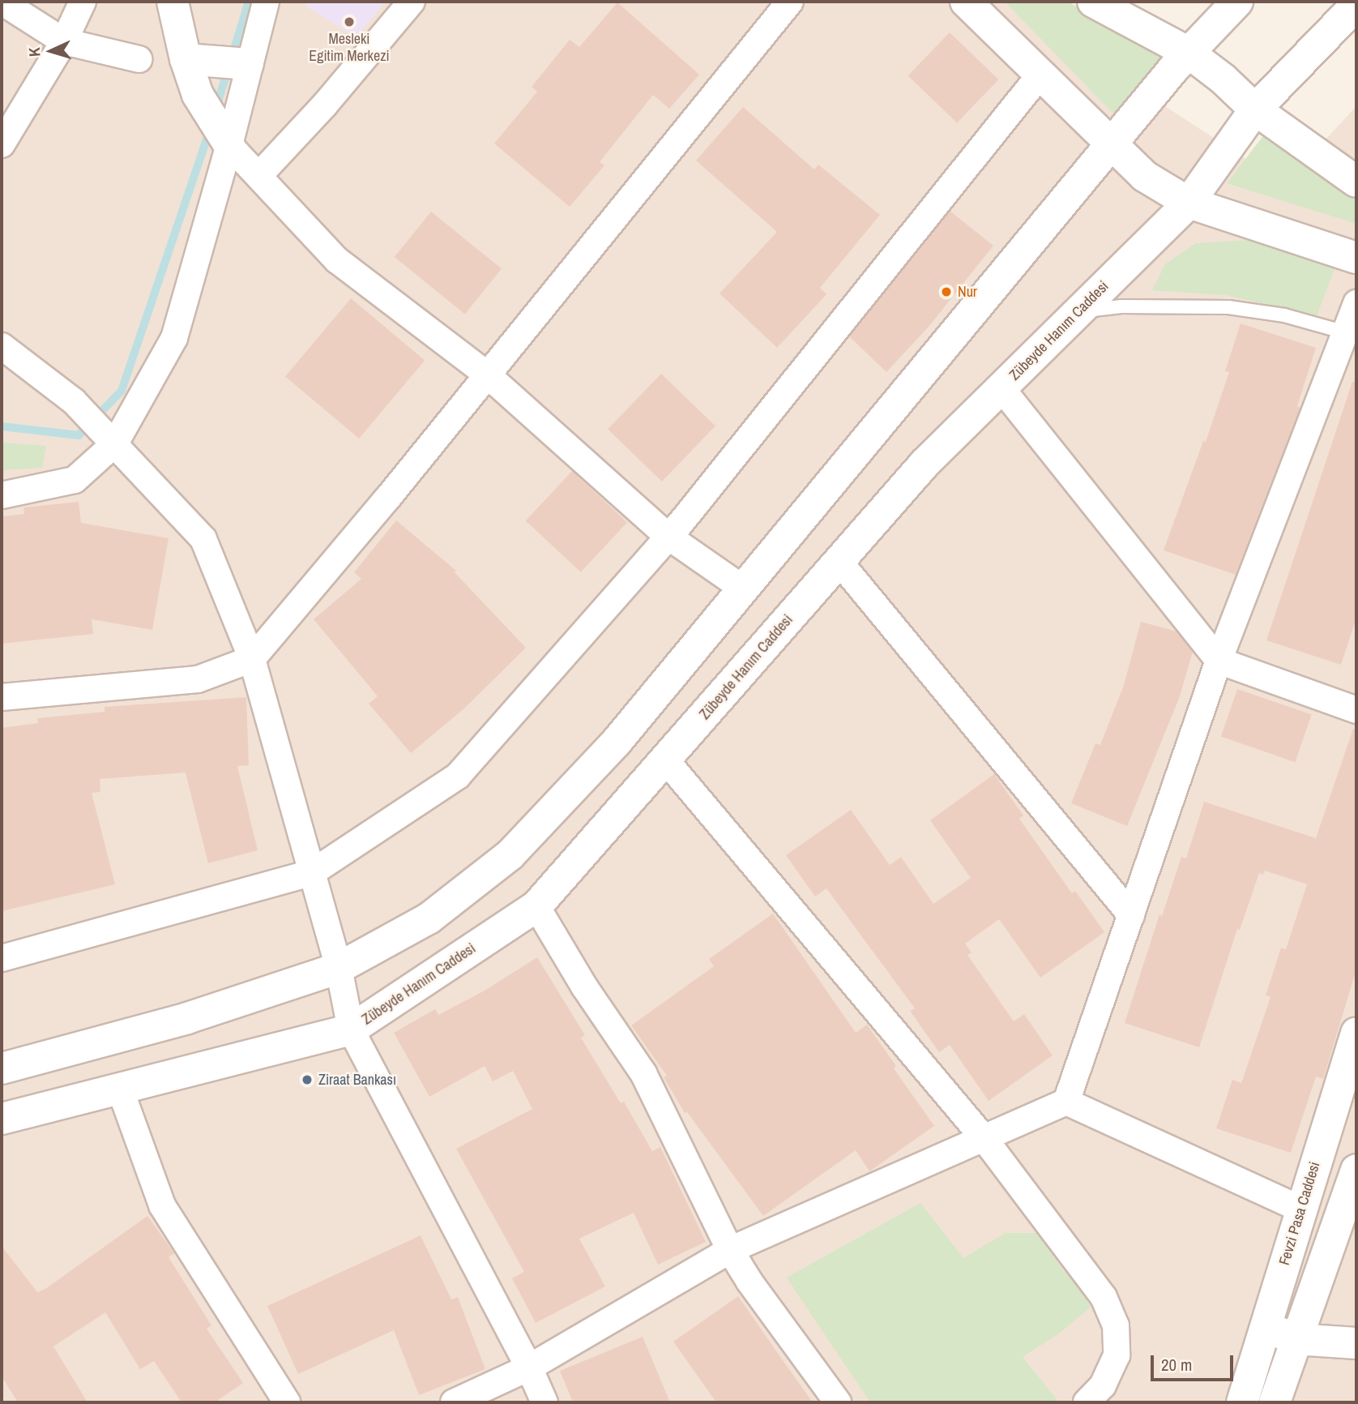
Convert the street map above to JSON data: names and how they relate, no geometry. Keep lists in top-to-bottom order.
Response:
{
  "streets": {
    "main road": ["Zübeyde Hanım Caddesi", "Fevzi Pasa Caddesi"]
  },
  "places": ["Mesleki Egitim Merkezi", "Nur", "Ziraat Bankası"],
  "scale_bar": "20 m",
  "north": "left"
}
